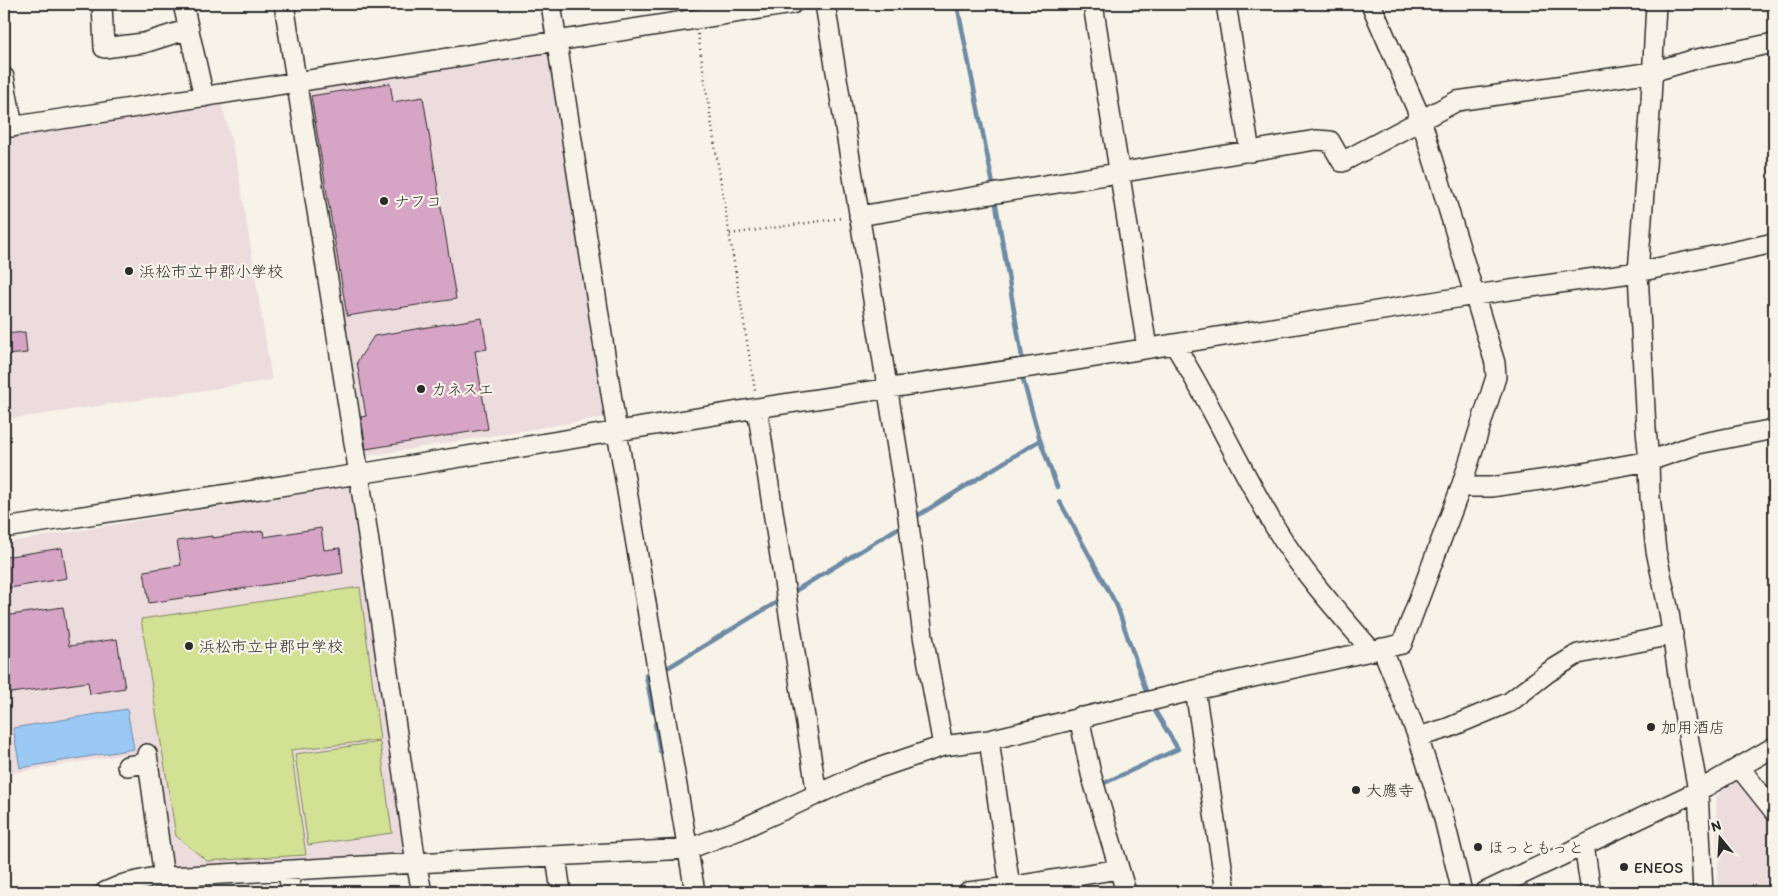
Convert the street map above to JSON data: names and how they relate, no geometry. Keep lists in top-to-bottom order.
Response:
{
  "places": [
    "ナフコ",
    "浜松市立中郡小学校",
    "カネスエ",
    "浜松市立中郡中学校",
    "加用酒店",
    "大應寺",
    "ほっともっと",
    "ENEOS"
  ],
  "north": "top"
}
